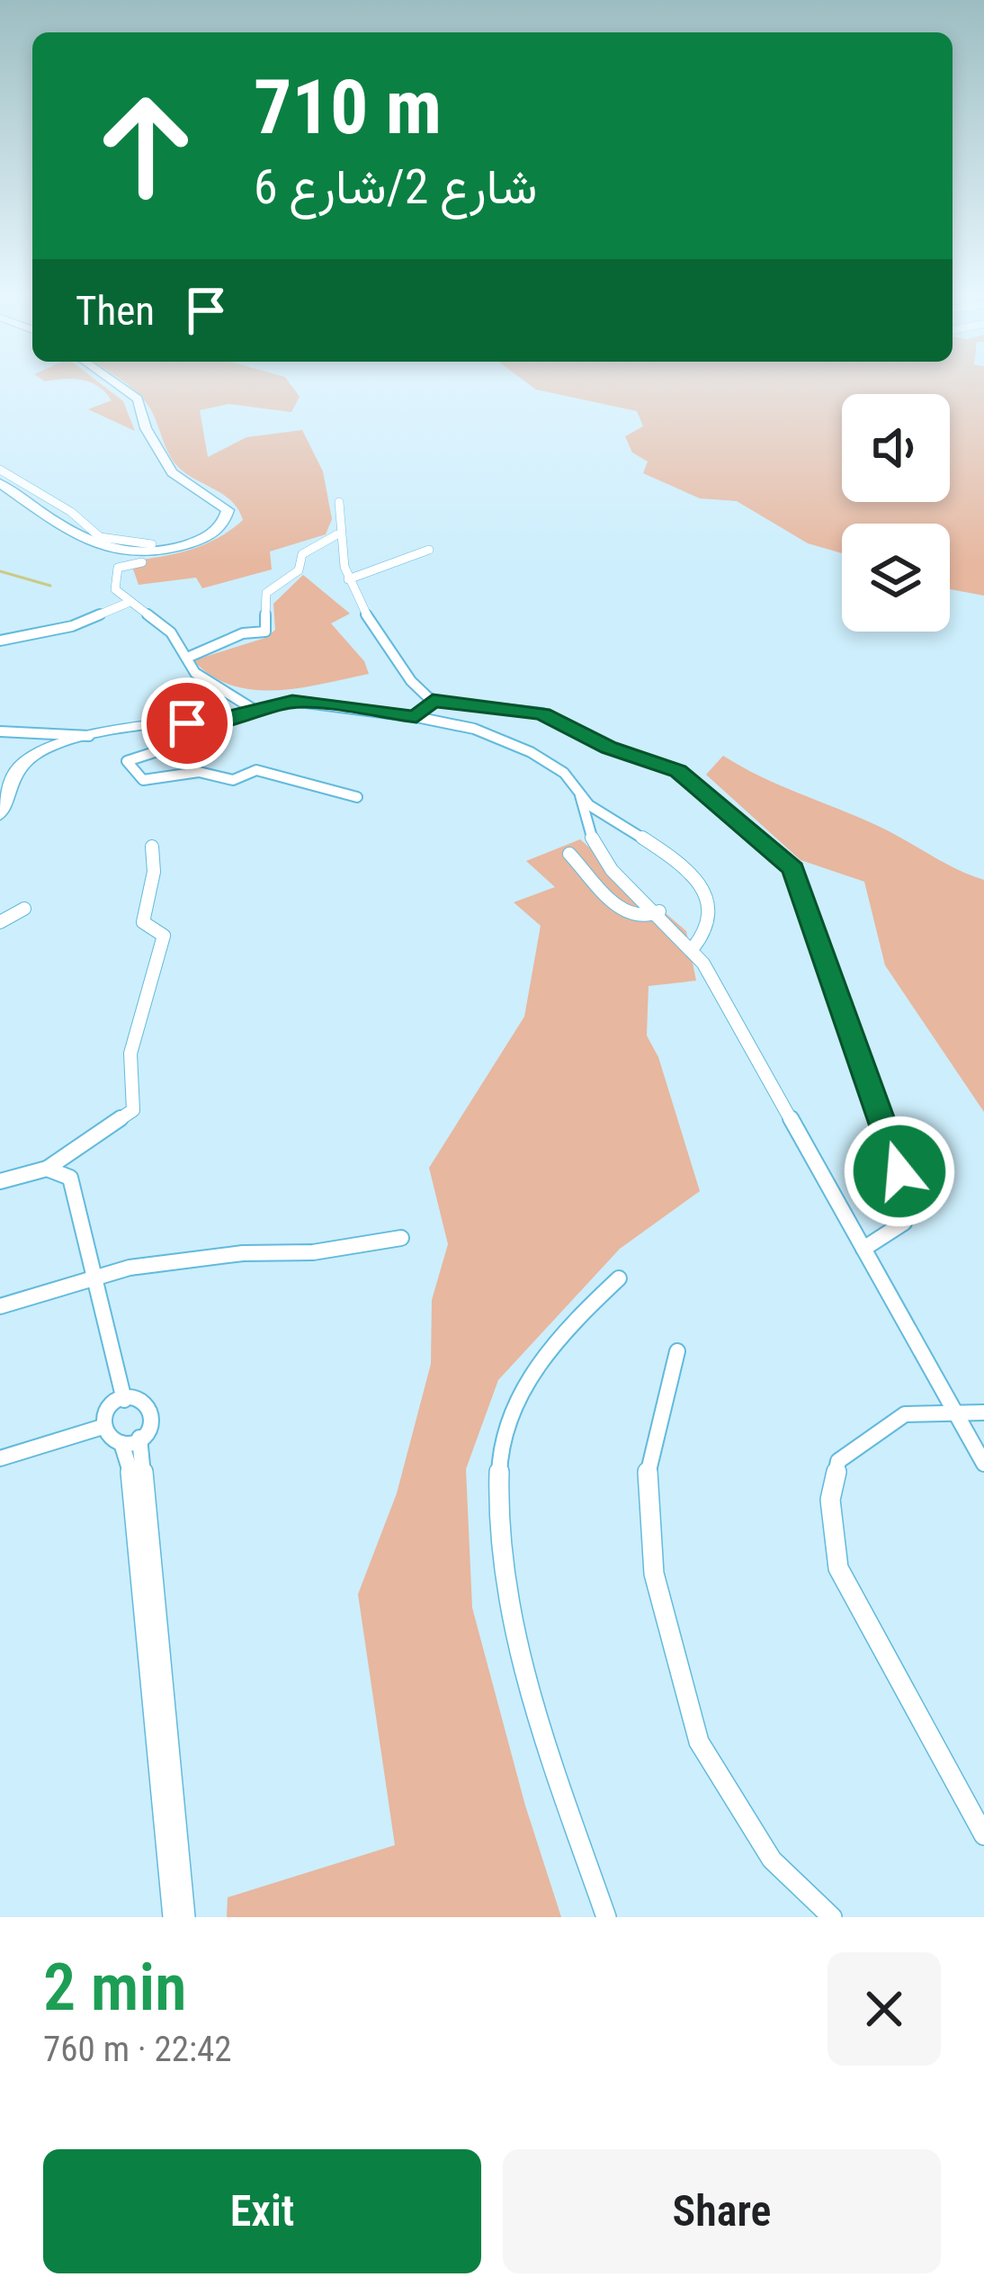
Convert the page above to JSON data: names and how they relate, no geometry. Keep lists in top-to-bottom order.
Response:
{
  "page": {
    "turn": ["710 m", "شارع 2/شارع 6"],
    "then": "Then",
    "heading": ["2 min", "760 m · 22:42"],
    "buttons": ["Exit", "Share"]
  }
}
